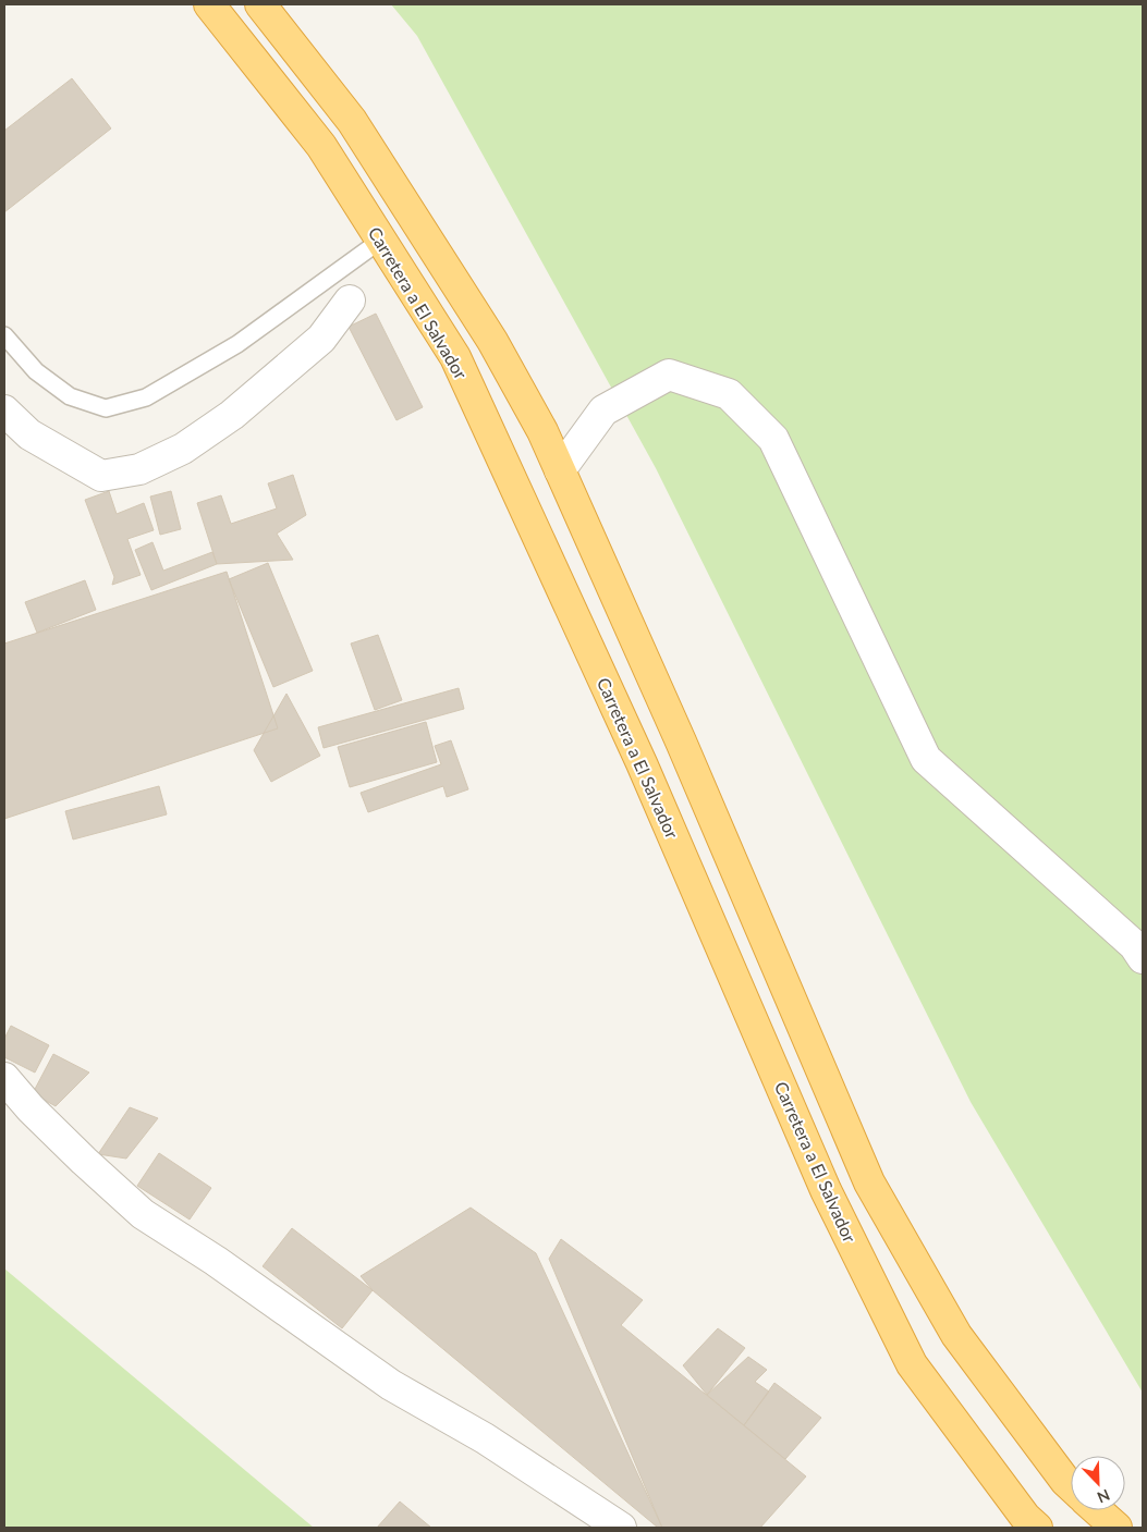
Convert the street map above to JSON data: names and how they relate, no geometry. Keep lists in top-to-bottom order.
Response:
{
  "streets": {
    "highway": ["Carretera a El Salvador"]
  },
  "north": "bottom right"
}
